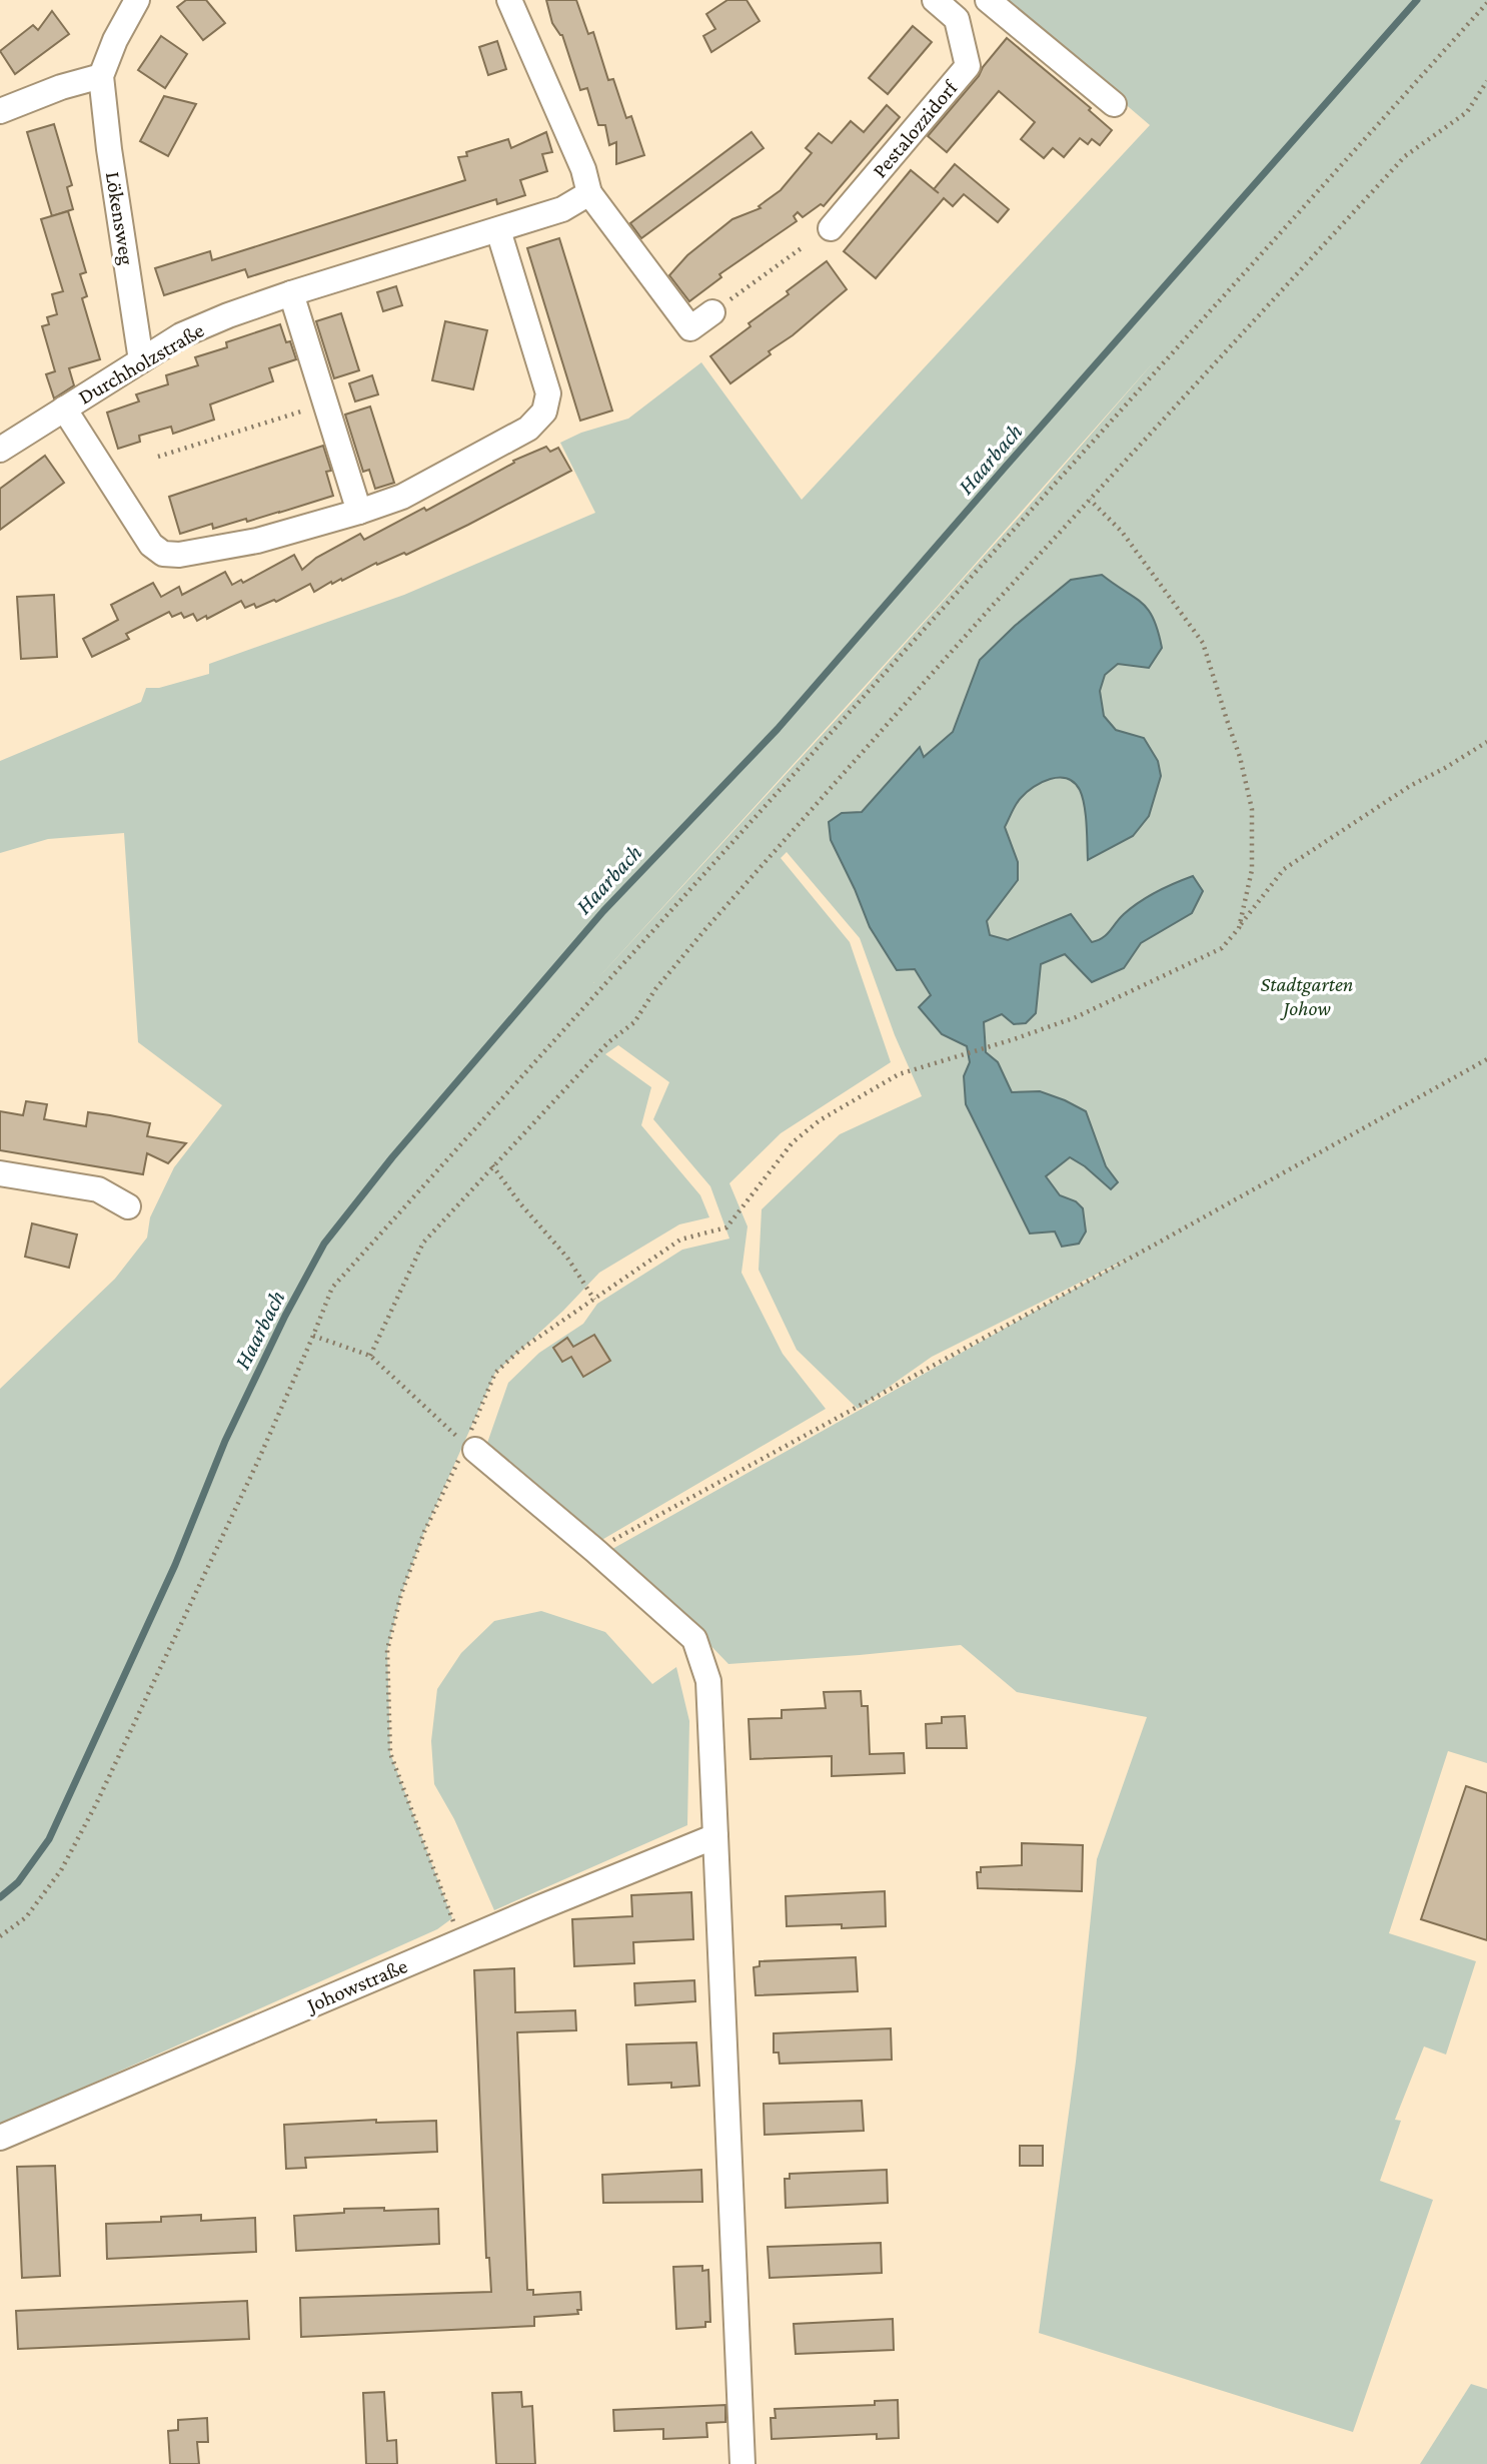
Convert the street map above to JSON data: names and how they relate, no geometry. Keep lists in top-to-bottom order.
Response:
{
  "streets": {
    "street": [
      "Pestalozzidorf",
      "Lökensweg",
      "Durchholzstraße",
      "Johowstraße"
    ]
  },
  "crossings": [
    ["Lökensweg", "Durchholzstraße"]
  ],
  "water": ["Haarbach"],
  "parks": ["Stadtgarten Johow"]
}
